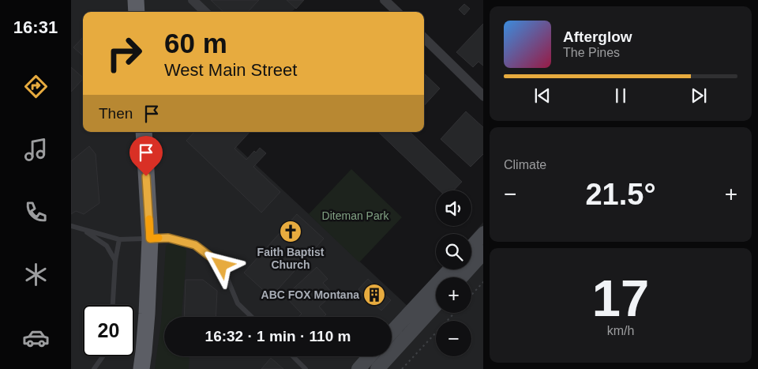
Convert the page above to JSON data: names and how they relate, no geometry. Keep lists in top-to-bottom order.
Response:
{
  "parks": ["Diteman Park"],
  "places": {
    "church": ["Faith Baptist Church"],
    "building": ["ABC FOX Montana"]
  },
  "page": {
    "tabs": "16:31",
    "turn": ["60 m", "West Main Street"],
    "song": ["Afterglow", "The Pines"],
    "then": "Then",
    "tile": [
      "Climate",
      ["17", "km/h"]
    ],
    "heat": ["−", "21.5°", "+"],
    "map_buttons": ["+", "−"],
    "limit": "20",
    "trip": "16:32 · 1 min · 110 m"
  }
}
